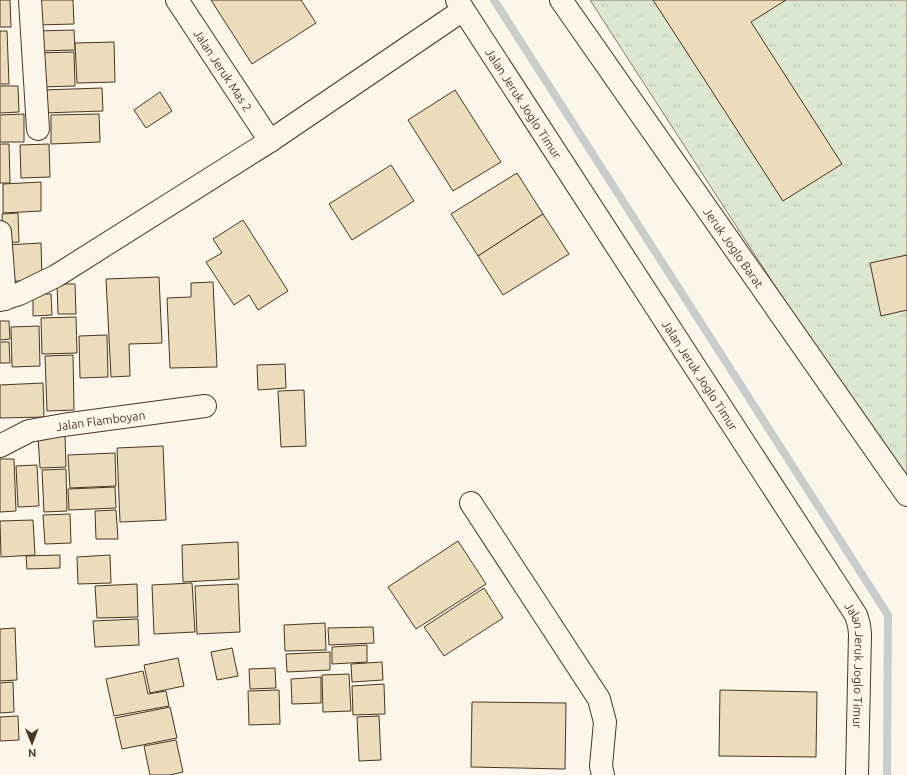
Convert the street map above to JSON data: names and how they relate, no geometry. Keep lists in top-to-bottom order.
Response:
{
  "streets": {
    "street": [
      "Jalan Jeruk Mas 2",
      "Jalan Jeruk Joglo Timur",
      "Jeruk Joglo Barat",
      "Jalan Flamboyan"
    ]
  },
  "north": "bottom"
}
